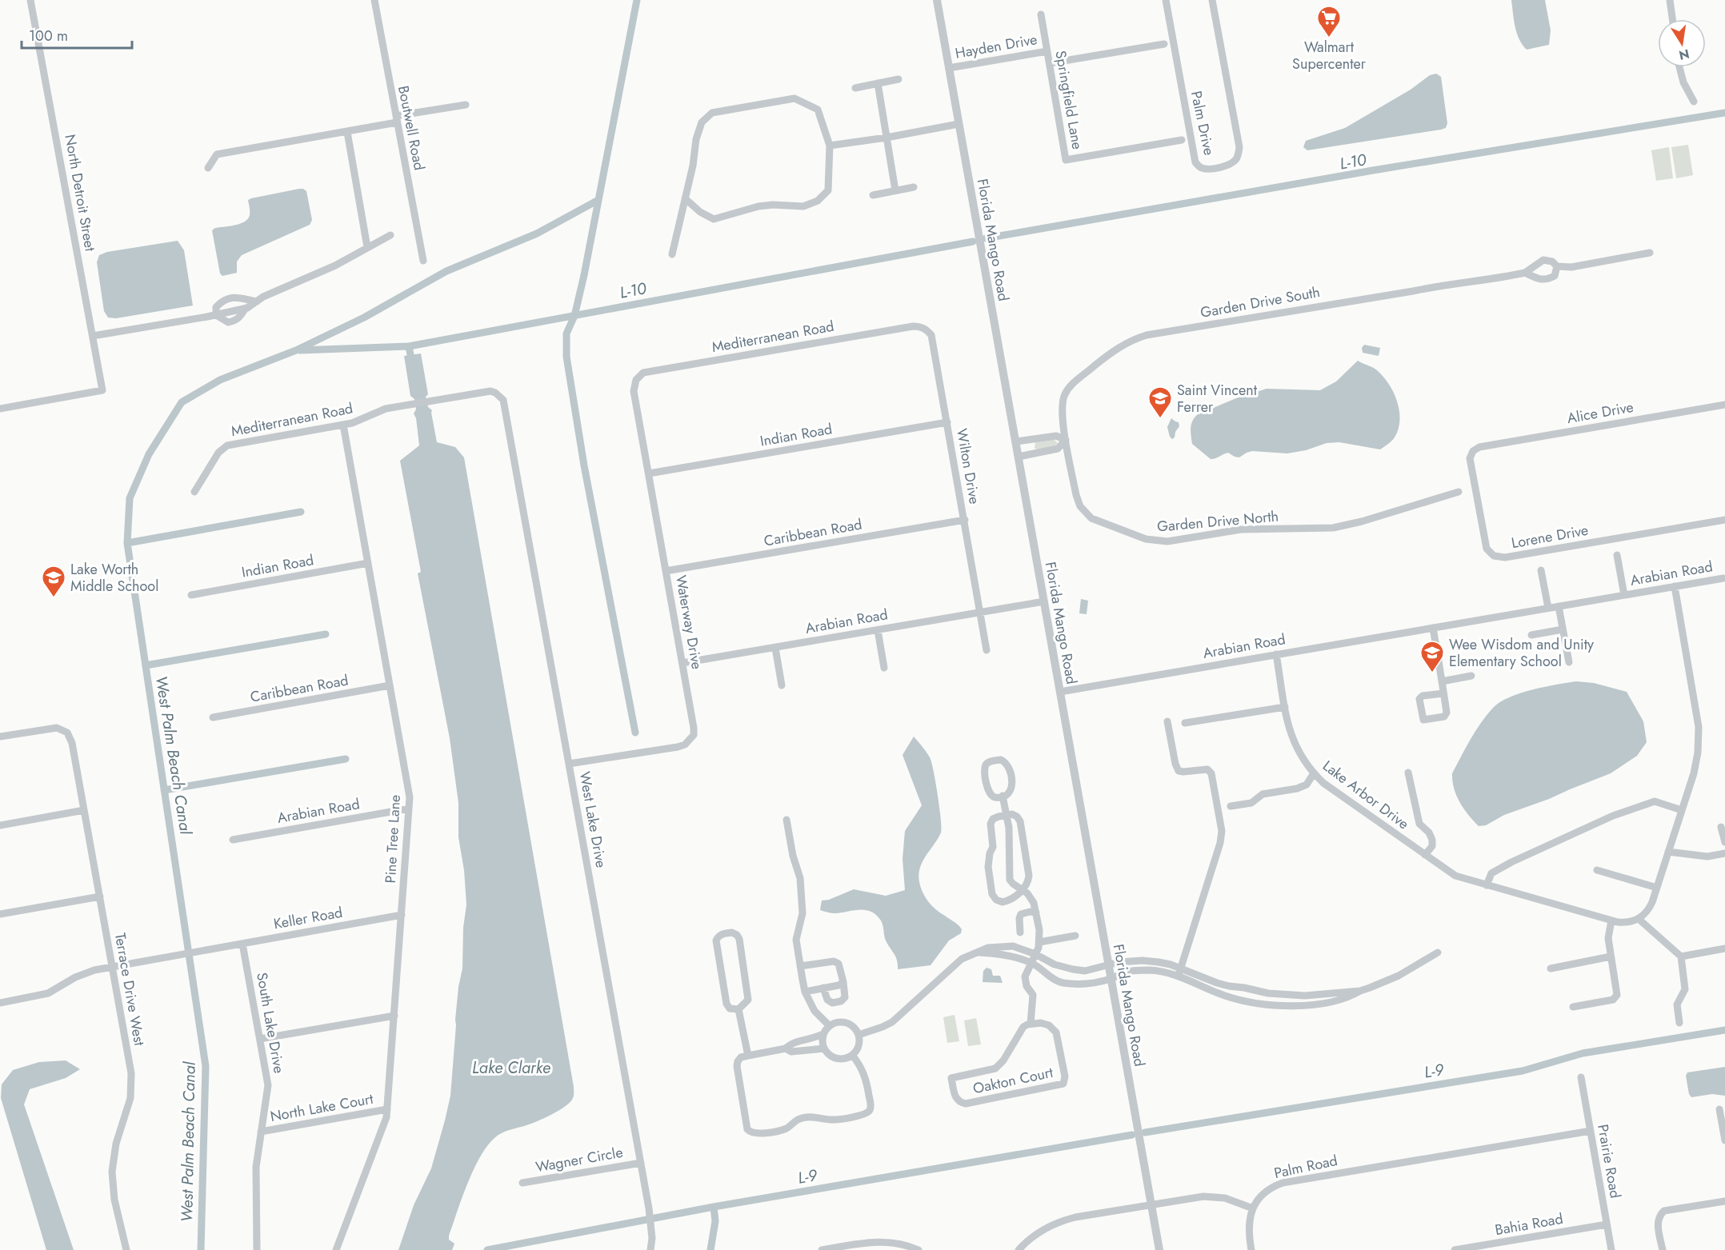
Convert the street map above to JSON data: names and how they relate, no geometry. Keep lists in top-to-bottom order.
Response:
{
  "streets": {
    "street": [
      "Hayden Drive",
      "Springfield Lane",
      "Palm Drive",
      "Boutwell Road",
      "North Detroit Street",
      "Florida Mango Road",
      "Garden Drive South",
      "Mediterranean Road",
      "Alice Drive",
      "Indian Road",
      "Wilton Drive",
      "Garden Drive North",
      "Caribbean Road",
      "Lorene Drive",
      "Arabian Road",
      "Waterway Drive",
      "Lake Arbor Drive",
      "West Lake Drive",
      "Pine Tree Lane",
      "Keller Road",
      "Terrace Drive West",
      "South Lake Drive",
      "Oakton Court",
      "North Lake Court",
      "Wagner Circle",
      "Prairie Road",
      "Palm Road",
      "Bahia Road"
    ]
  },
  "crossings": [
    ["Hayden Drive", "Springfield Lane"],
    ["Hayden Drive", "Florida Mango Road"],
    ["Florida Mango Road", "Arabian Road"],
    ["Garden Drive South", "Garden Drive North"],
    ["Mediterranean Road", "Wilton Drive"],
    ["Mediterranean Road", "Waterway Drive"],
    ["Mediterranean Road", "West Lake Drive"],
    ["Mediterranean Road", "Pine Tree Lane"],
    ["Alice Drive", "Lorene Drive"],
    ["Indian Road", "Wilton Drive"],
    ["Indian Road", "Waterway Drive"],
    ["Indian Road", "Pine Tree Lane"],
    ["Wilton Drive", "Caribbean Road"],
    ["Wilton Drive", "Arabian Road"],
    ["Caribbean Road", "Waterway Drive"],
    ["Caribbean Road", "Pine Tree Lane"],
    ["Arabian Road", "Waterway Drive"],
    ["Arabian Road", "Lake Arbor Drive"],
    ["Arabian Road", "Pine Tree Lane"],
    ["Waterway Drive", "West Lake Drive"],
    ["West Lake Drive", "Wagner Circle"],
    ["Pine Tree Lane", "Keller Road"],
    ["Pine Tree Lane", "North Lake Court"],
    ["Keller Road", "Terrace Drive West"],
    ["Keller Road", "South Lake Drive"],
    ["South Lake Drive", "North Lake Court"],
    ["Prairie Road", "Palm Road"],
    ["Prairie Road", "Bahia Road"]
  ],
  "water": [
    "L-10",
    "West Palm Beach Canal",
    "Lake Clarke",
    "L-9"
  ],
  "places": {
    "supermarket": ["Walmart Supercenter"],
    "school or university": ["Saint Vincent Ferrer", "Lake Worth Middle School", "Wee Wisdom and Unity Elementary School"]
  },
  "scale_bar": "100 m",
  "north": "bottom"
}
